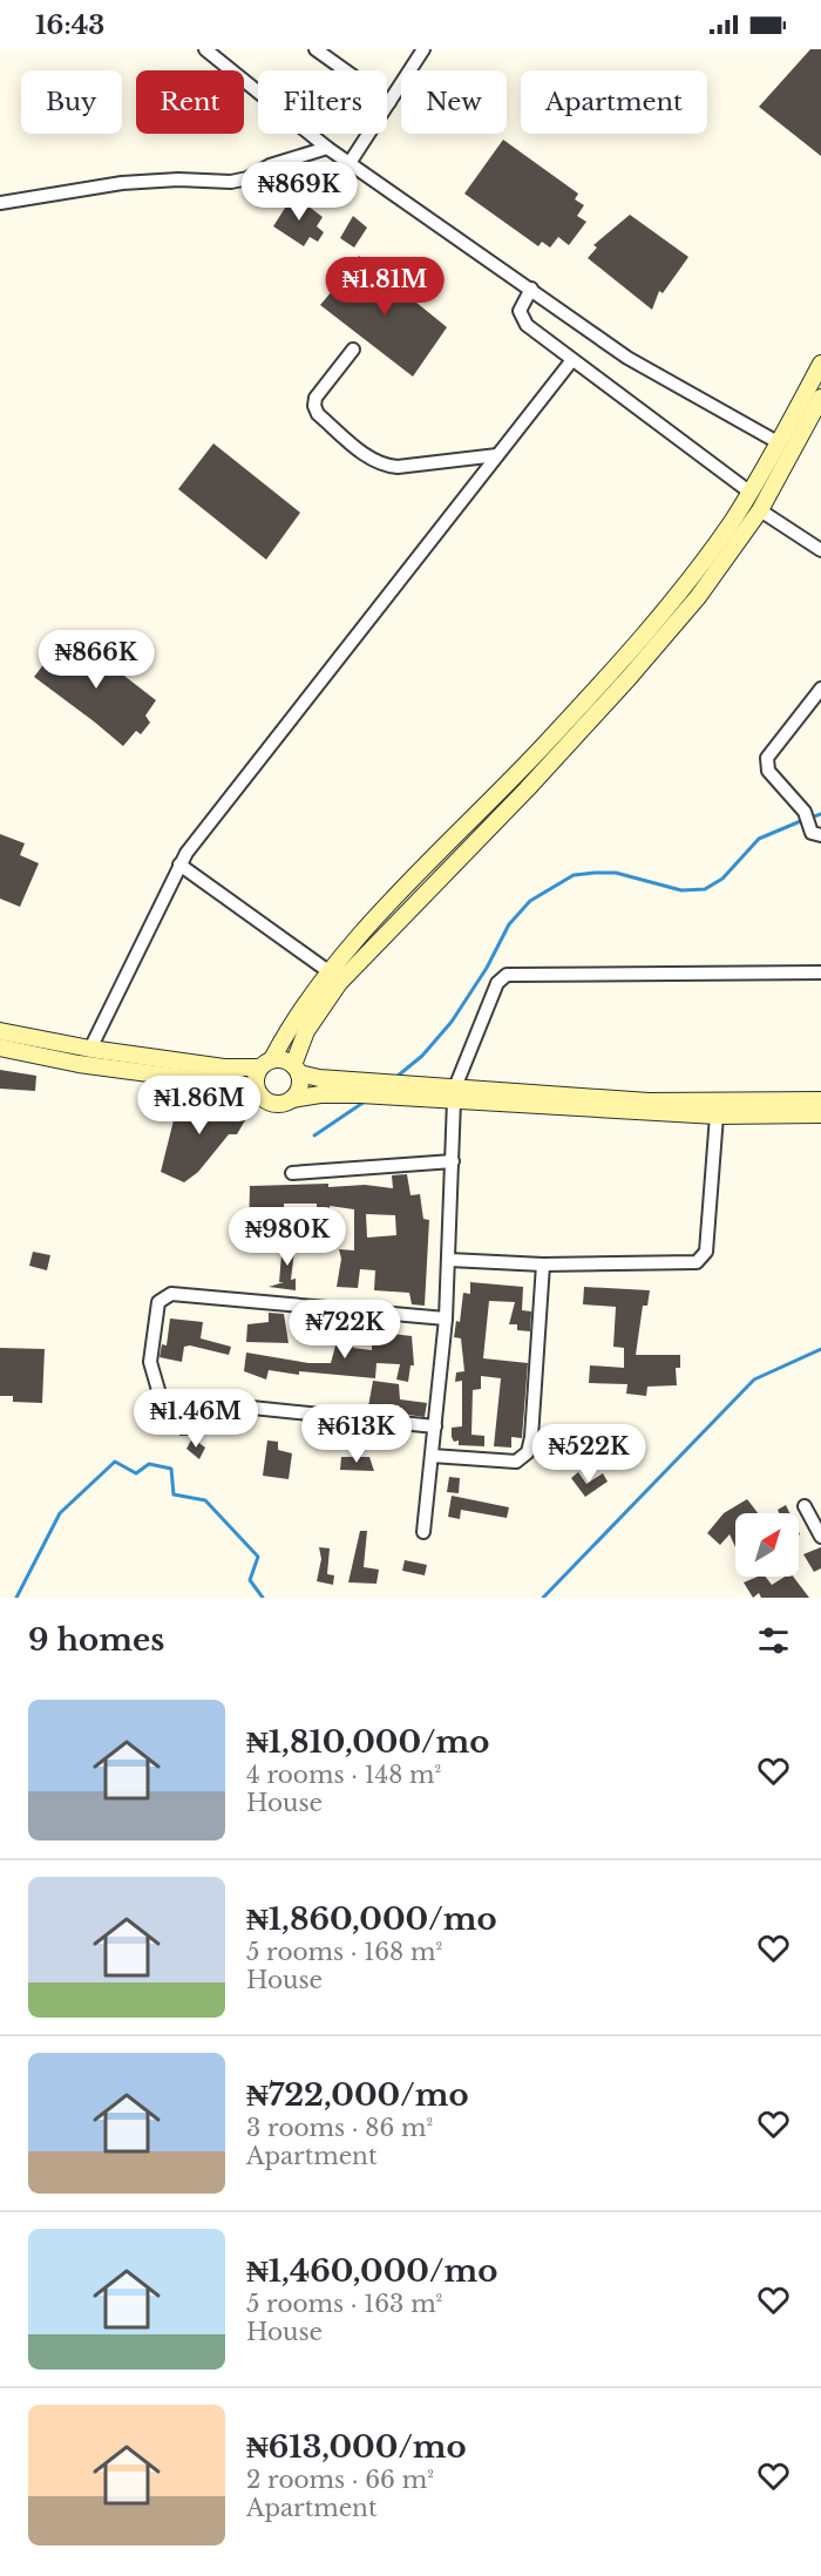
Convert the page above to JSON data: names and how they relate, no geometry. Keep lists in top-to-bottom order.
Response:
{
  "north": "top right",
  "page": {
    "status": "16:43",
    "chip": [
      "Buy",
      "Rent",
      "Filters",
      "New",
      "Apartment"
    ],
    "price": [
      "₦869K",
      "₦1.81M",
      "₦866K",
      "₦1.86M",
      "₦980K",
      "₦722K",
      "₦1.46M",
      "₦613K",
      "₦522K"
    ],
    "heading": "9 homes",
    "list": [
      {
        "name": "₦1,810,000/mo",
        "note": "4 rooms · 148 m² · House"
      },
      {
        "name": "₦1,860,000/mo",
        "note": "5 rooms · 168 m² · House"
      },
      {
        "name": "₦722,000/mo",
        "note": "3 rooms · 86 m² · Apartment"
      },
      {
        "name": "₦1,460,000/mo",
        "note": "5 rooms · 163 m² · House"
      },
      {
        "name": "₦613,000/mo",
        "note": "2 rooms · 66 m² · Apartment"
      }
    ]
  }
}
